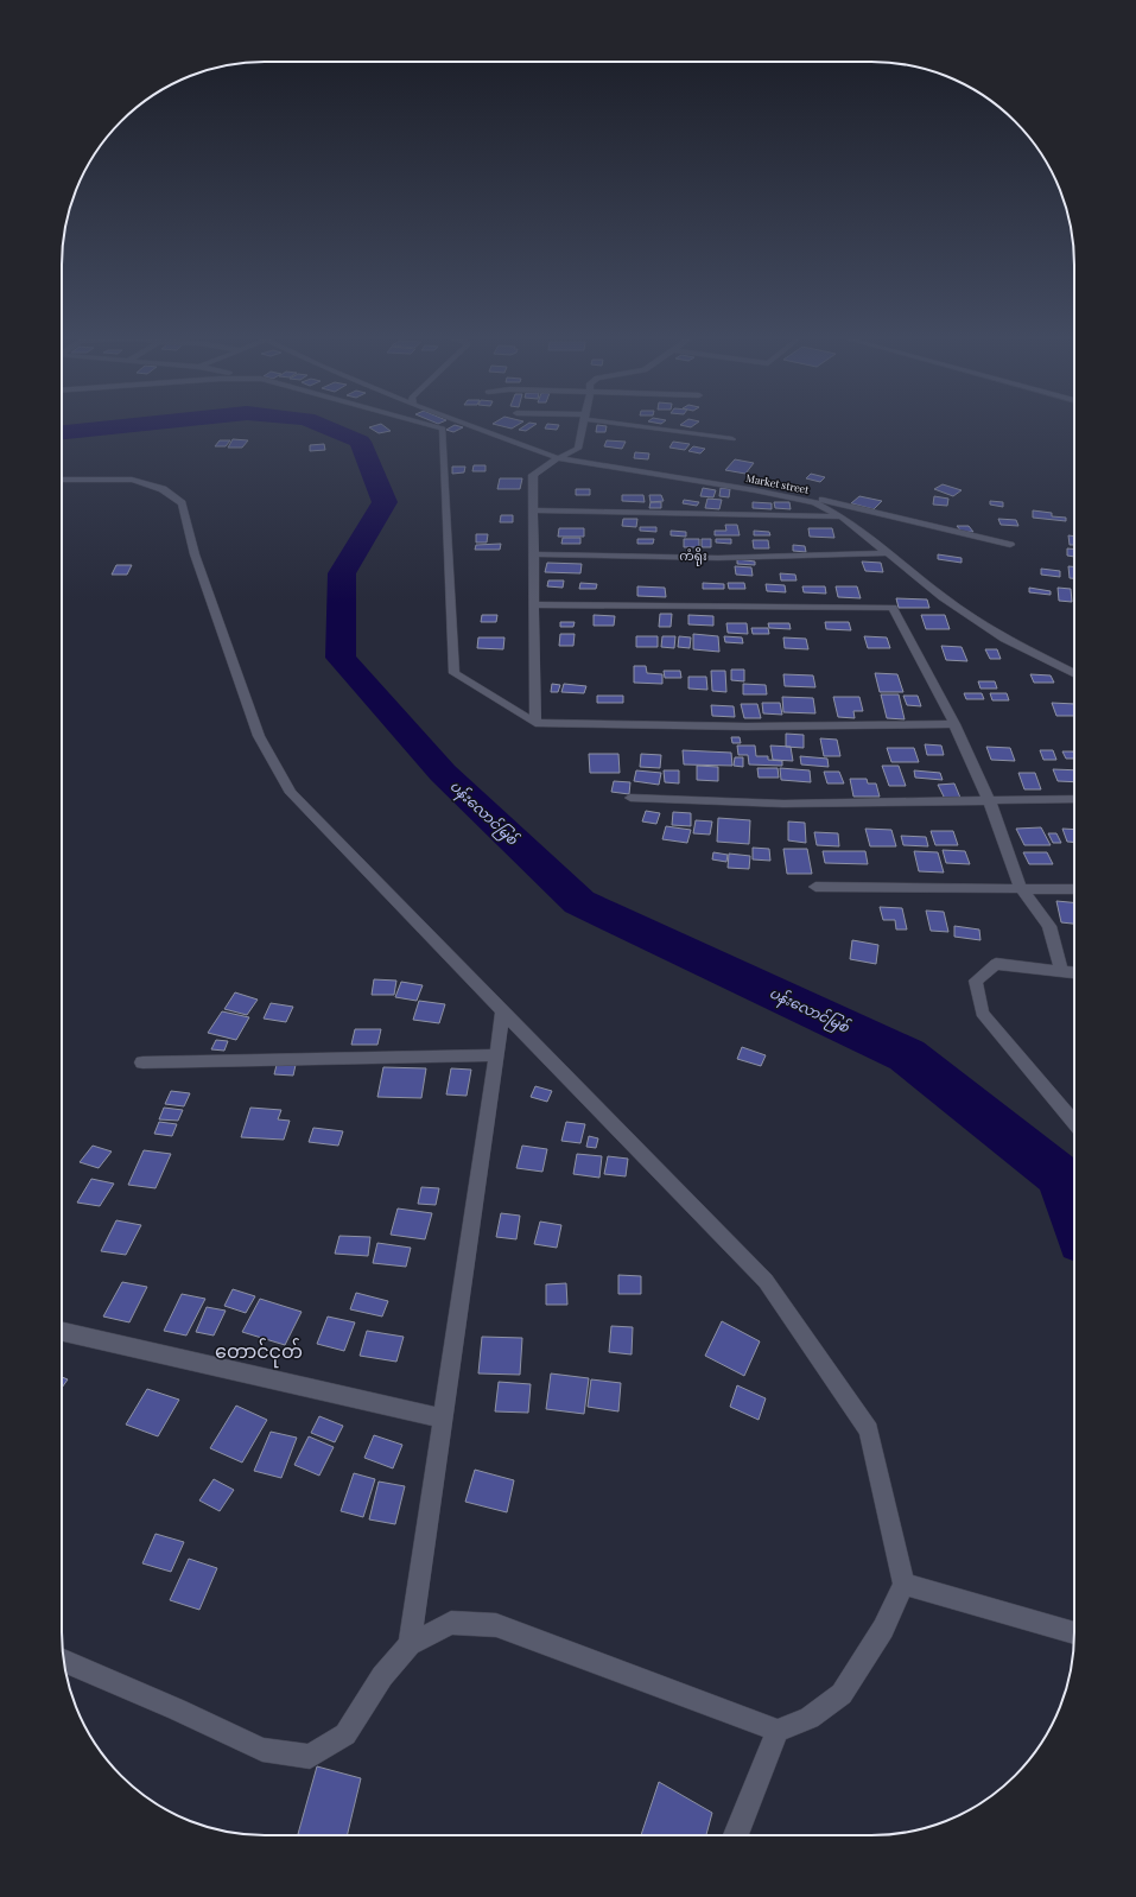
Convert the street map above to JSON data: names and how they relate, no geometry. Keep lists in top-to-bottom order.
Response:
{
  "streets": {
    "street": ["Market street"]
  },
  "districts": ["ကံရိုး", "တောင်ငုတ်"],
  "water": ["ပန်းလောင်မြစ်"]
}
